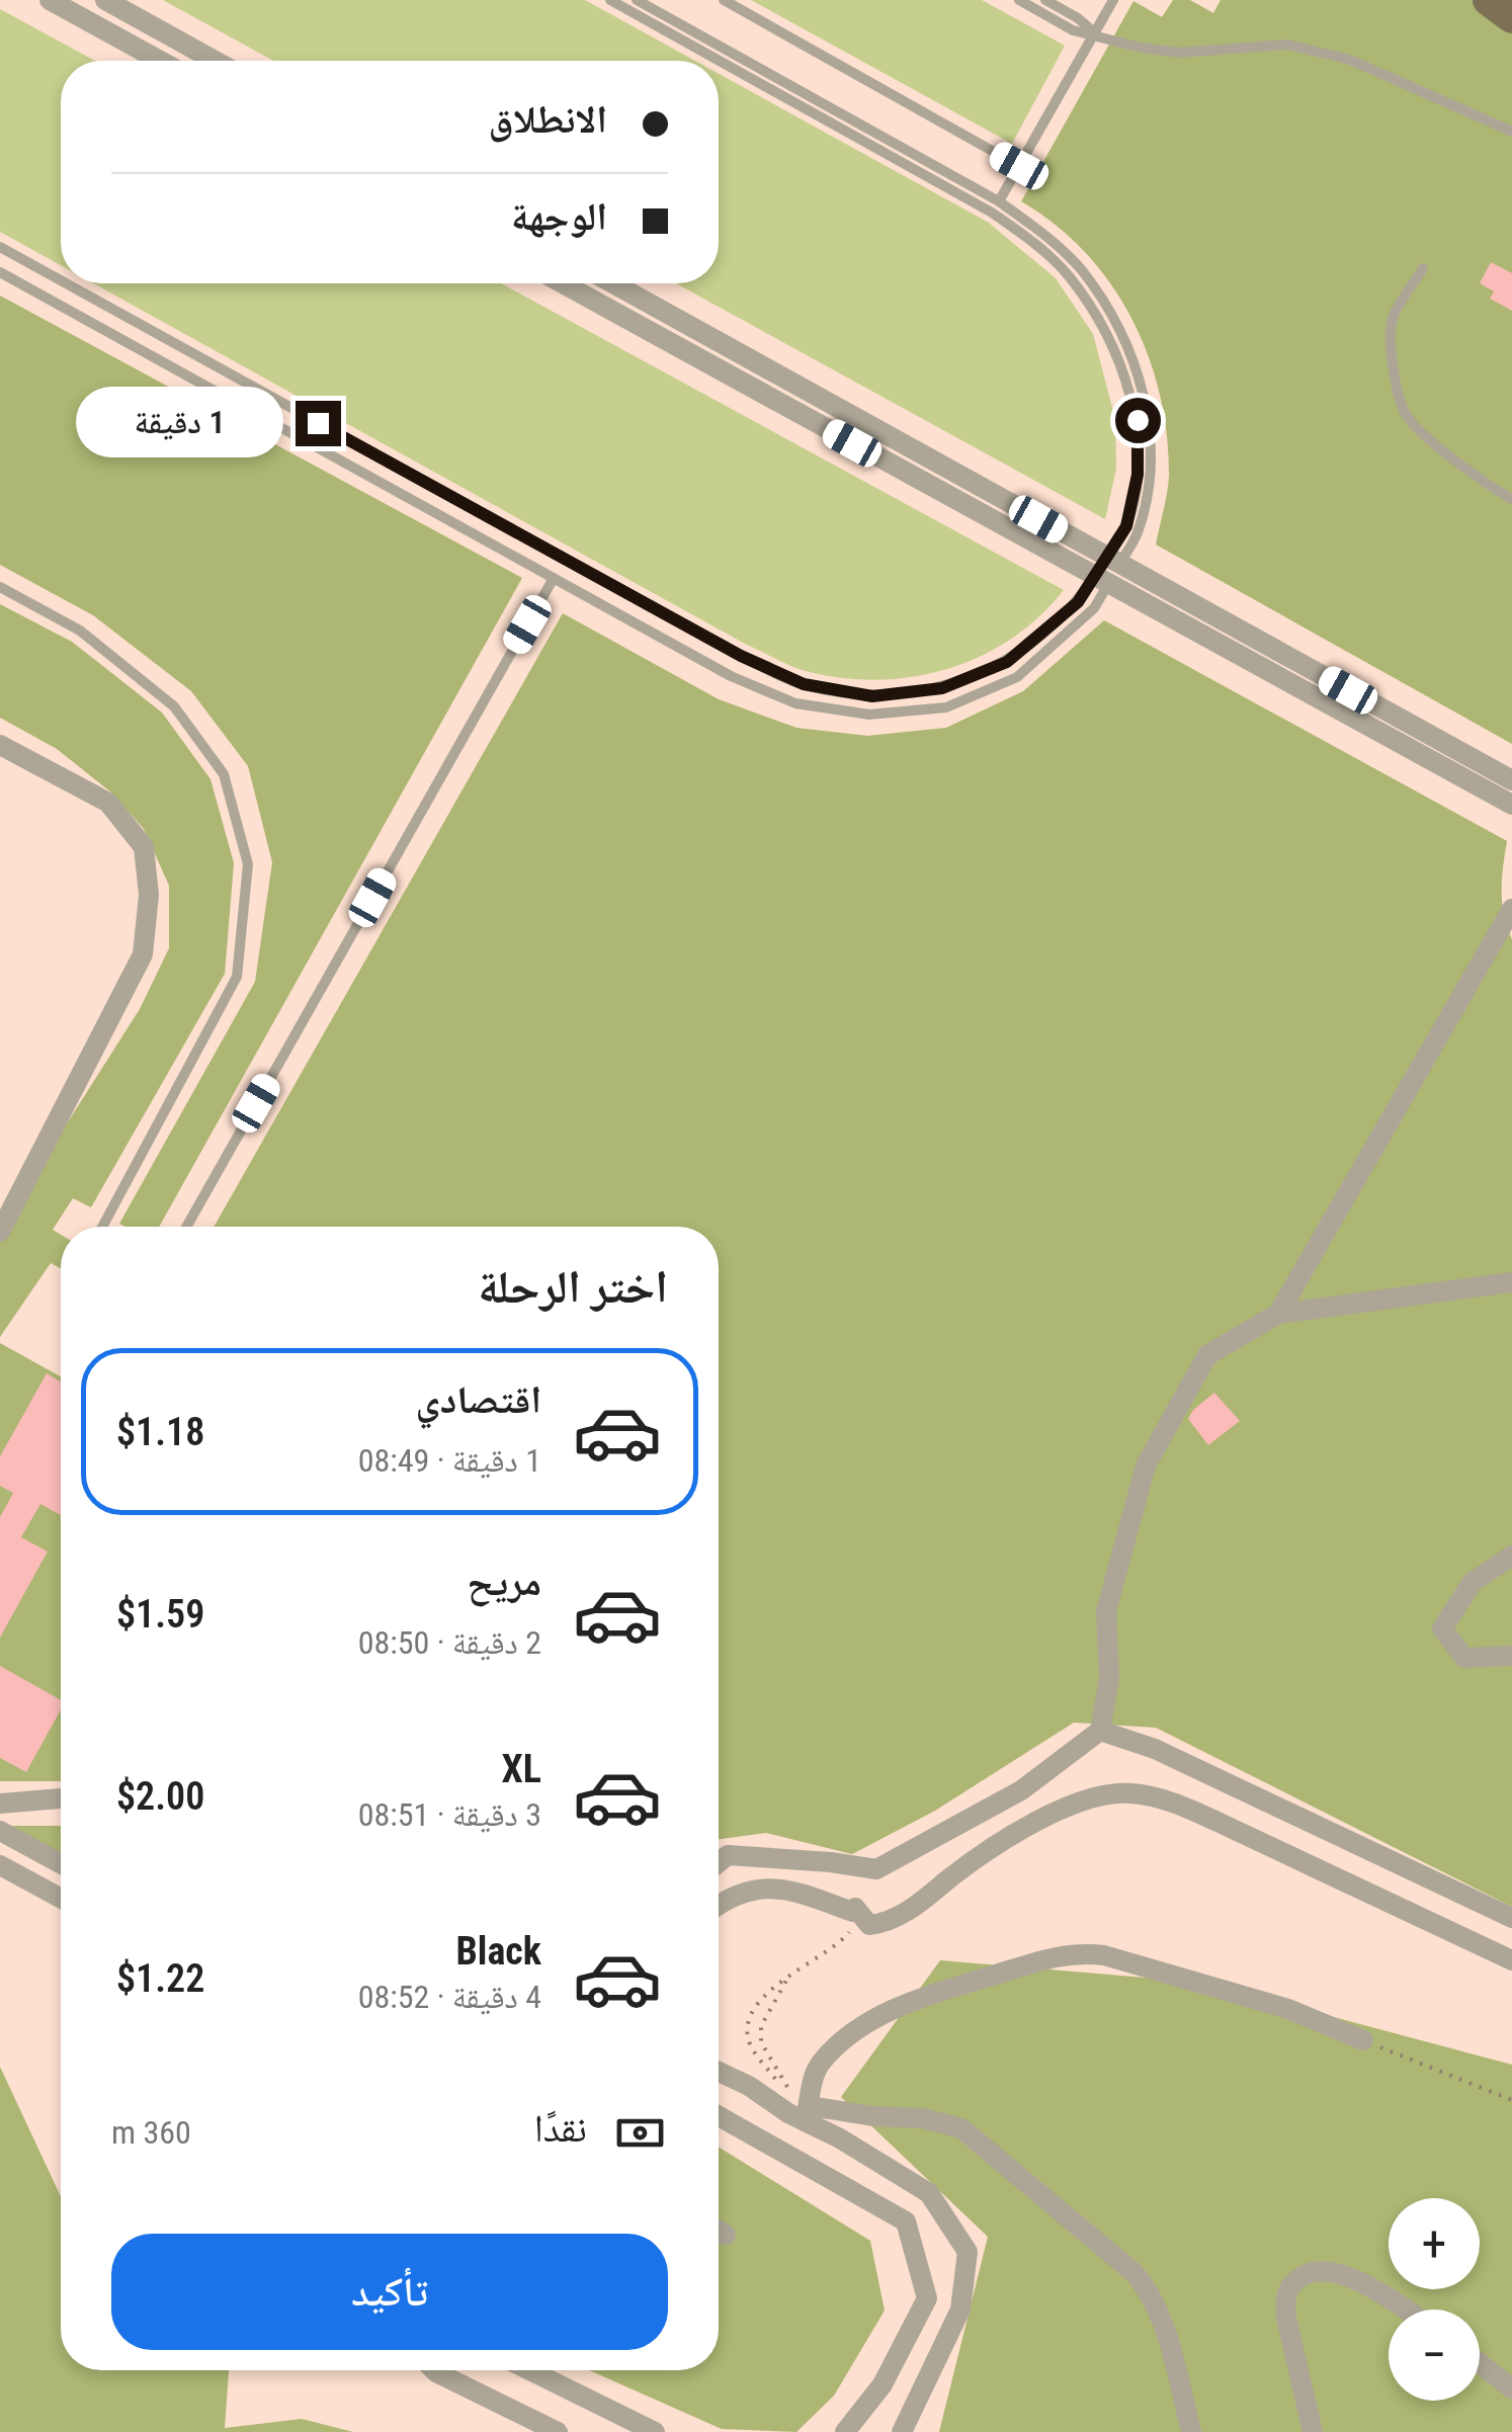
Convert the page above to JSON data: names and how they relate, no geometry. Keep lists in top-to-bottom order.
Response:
{
  "page": {
    "banner": ["الانطلاق", "الوجهة"],
    "bubble": "1 دقيقة",
    "heading": "اختر الرحلة",
    "list": [
      {
        "name": "اقتصادي",
        "note": "1 دقيقة · 08:49",
        "value": "$1.18"
      },
      {
        "name": "مريح",
        "note": "2 دقيقة · 08:50",
        "value": "$1.59"
      },
      {
        "name": "XL",
        "note": "3 دقيقة · 08:51",
        "value": "$2.00"
      },
      {
        "name": "Black",
        "note": "4 دقيقة · 08:52",
        "value": "$1.22"
      }
    ],
    "pay": ["نقدًا", "360 m"],
    "map_buttons": ["+", "−"],
    "buttons": "تأكيد"
  }
}
